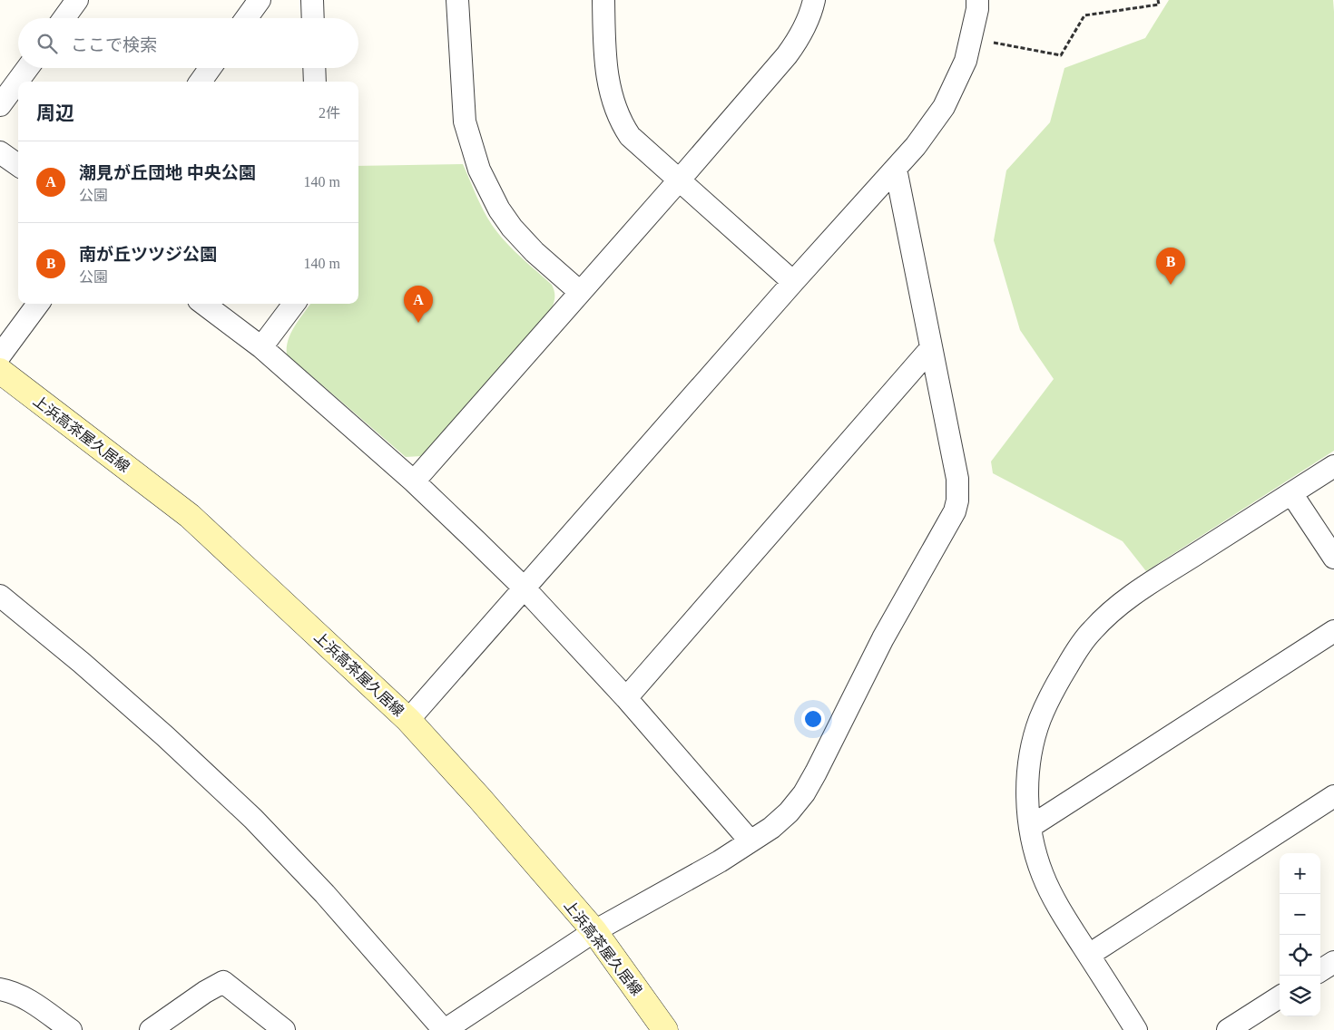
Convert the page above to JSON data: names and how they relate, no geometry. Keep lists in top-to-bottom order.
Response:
{
  "streets": {
    "main road": ["上浜高茶屋久居線"]
  },
  "page": {
    "search": "ここで検索",
    "heading": ["周辺", "2件"],
    "list": [
      {
        "mark": "A",
        "name": "潮見が丘団地 中央公園",
        "note": "公園",
        "value": "140 m"
      },
      {
        "mark": "B",
        "name": "南が丘ツツジ公園",
        "note": "公園",
        "value": "140 m"
      }
    ],
    "pins": ["B", "A"],
    "map_buttons": ["+", "−"]
  }
}
